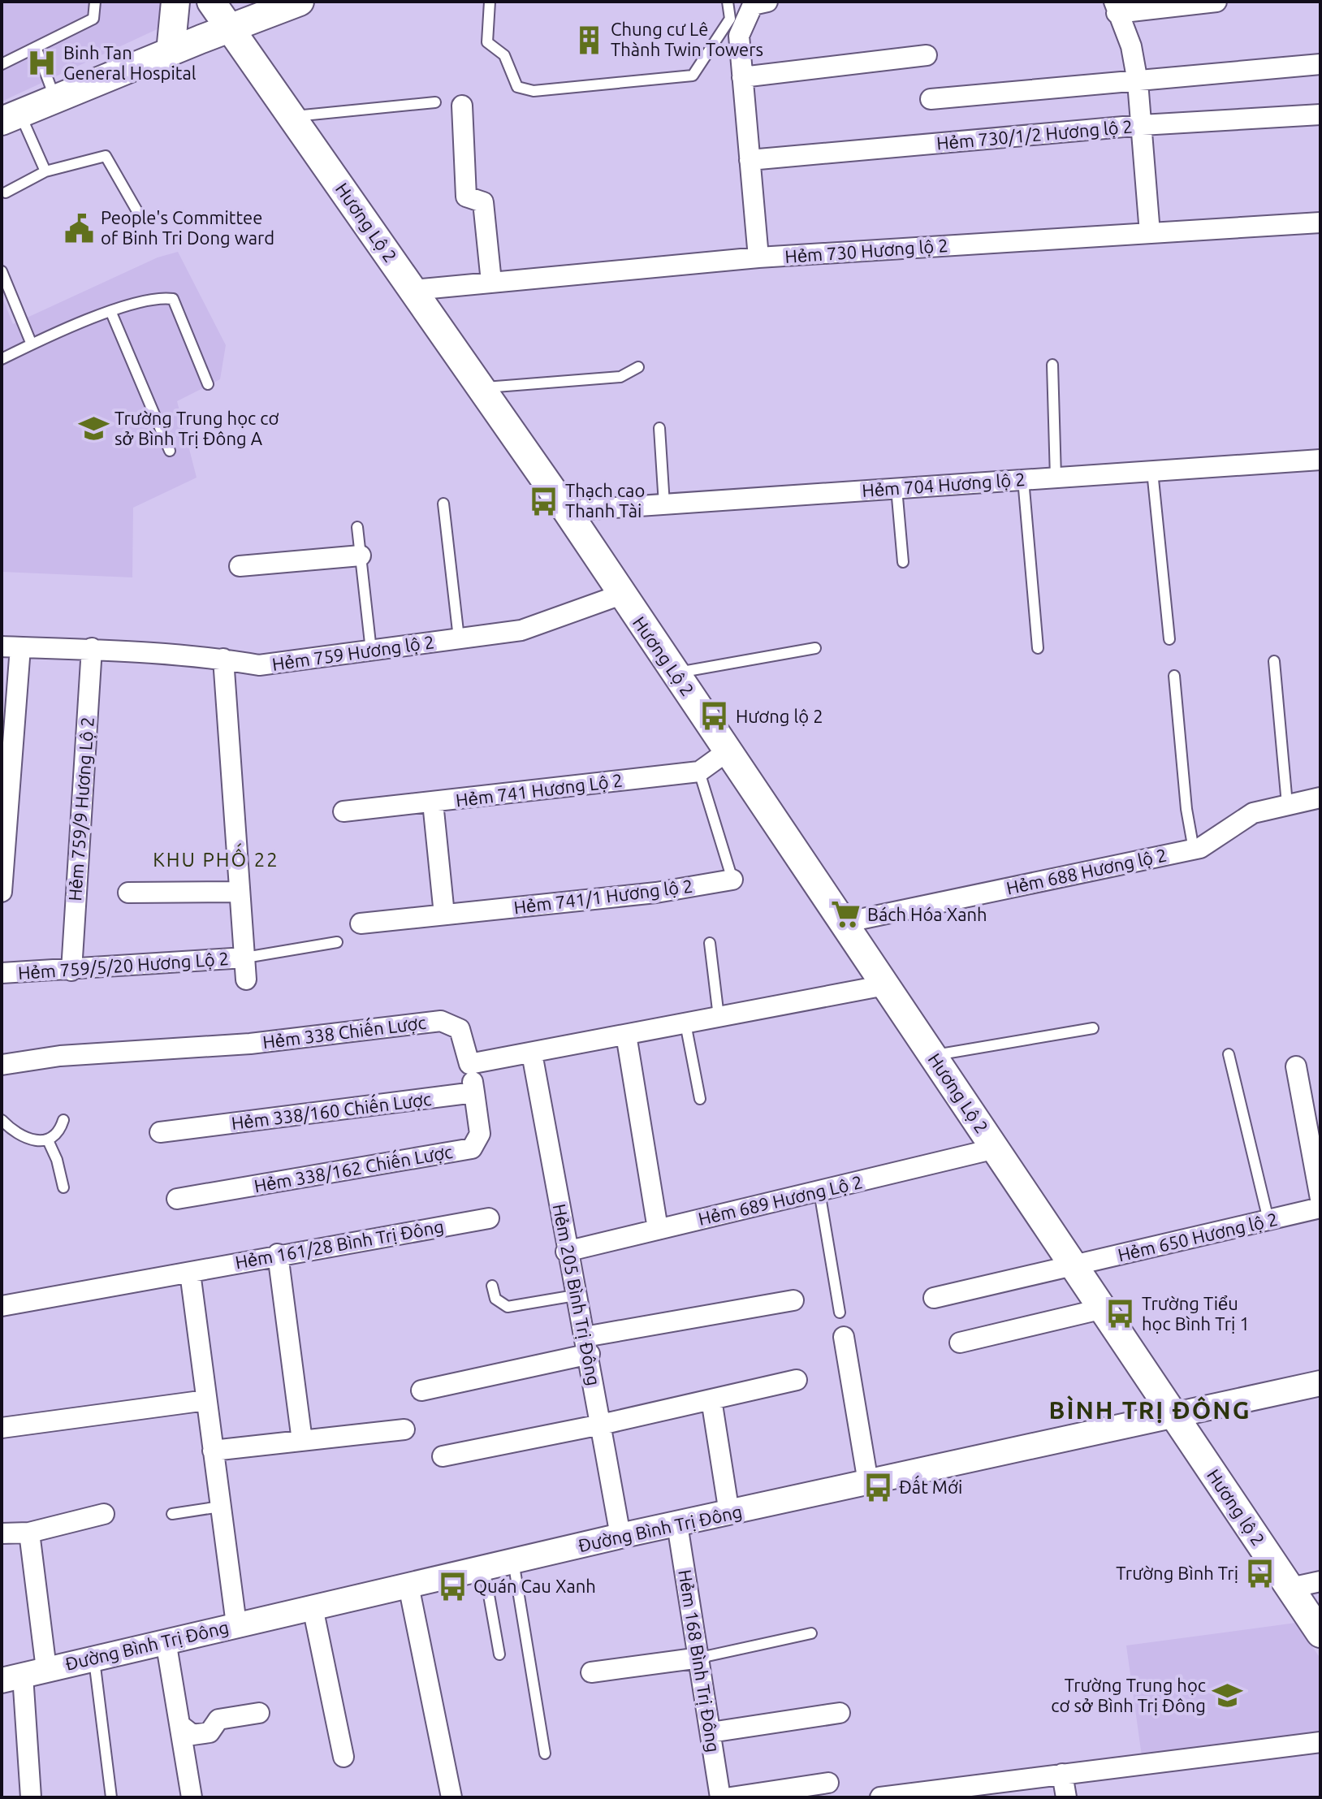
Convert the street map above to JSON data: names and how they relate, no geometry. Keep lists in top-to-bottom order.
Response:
{
  "streets": {
    "main road": ["Hương Lộ 2", "Hương lộ 2"],
    "street": [
      "Hẻm 730/1/2 Hương lộ 2",
      "Hẻm 730 Hương lộ 2",
      "Hẻm 704 Hương lộ 2",
      "Hẻm 759 Hương lộ 2",
      "Hẻm 741 Hương Lộ 2",
      "Hẻm 759/9 Hương Lộ 2",
      "Hẻm 688 Hương lộ 2",
      "Hẻm 741/1 Hương lộ 2",
      "Hẻm 759/5/20 Hương Lộ 2",
      "Hẻm 338 Chiến Lược",
      "Hẻm 338/160 Chiến Lược",
      "Hẻm 338/162 Chiến Lược",
      "Hẻm 689 Hương Lộ 2",
      "Hẻm 650 Hương lộ 2",
      "Hẻm 161/28 Bình Trị Đông",
      "Hẻm 205 Bình Trị Đông",
      "Đường Bình Trị Đông",
      "Hẻm 168 Bình Trị Đông"
    ]
  },
  "crossings": [
    ["Hương Lộ 2", "Hẻm 730 Hương lộ 2"],
    ["Hương Lộ 2", "Hẻm 704 Hương lộ 2"],
    ["Hương Lộ 2", "Hẻm 759 Hương lộ 2"],
    ["Hương Lộ 2", "Hẻm 741 Hương Lộ 2"],
    ["Hương Lộ 2", "Hẻm 688 Hương lộ 2"],
    ["Hương Lộ 2", "Hẻm 689 Hương Lộ 2"],
    ["Hương Lộ 2", "Hẻm 650 Hương lộ 2"],
    ["Hương Lộ 2", "Hương lộ 2"],
    ["Hương Lộ 2", "Đường Bình Trị Đông"],
    ["Hẻm 759 Hương lộ 2", "Hẻm 759/9 Hương Lộ 2"],
    ["Hẻm 741 Hương Lộ 2", "Hẻm 741/1 Hương lộ 2"],
    ["Hẻm 759/9 Hương Lộ 2", "Hẻm 759/5/20 Hương Lộ 2"],
    ["Hẻm 338/160 Chiến Lược", "Hẻm 338/162 Chiến Lược"],
    ["Hẻm 689 Hương Lộ 2", "Hẻm 205 Bình Trị Đông"],
    ["Hẻm 205 Bình Trị Đông", "Đường Bình Trị Đông"],
    ["Hương lộ 2", "Đường Bình Trị Đông"],
    ["Đường Bình Trị Đông", "Hẻm 168 Bình Trị Đông"]
  ],
  "districts": ["KHU PHỐ 22", "BÌNH TRỊ ĐÔNG"],
  "places": {
    "building": ["Chung cư Lê Thành Twin Towers"],
    "hospital": ["Binh Tan General Hospital"],
    "public building": ["People's Committee of Binh Tri Dong ward"],
    "school or university": ["Trường Trung học cơ sở Bình Trị Đông A", "Trường Trung học cơ sở Bình Trị Đông"],
    "bus stop": [
      "Thạch cao Thanh Tài",
      "Hương lộ 2",
      "Trường Tiểu học Bình Trị 1",
      "Đất Mới",
      "Trường Bình Trị",
      "Quán Cau Xanh"
    ],
    "supermarket": ["Bách Hóa Xanh"]
  }
}
